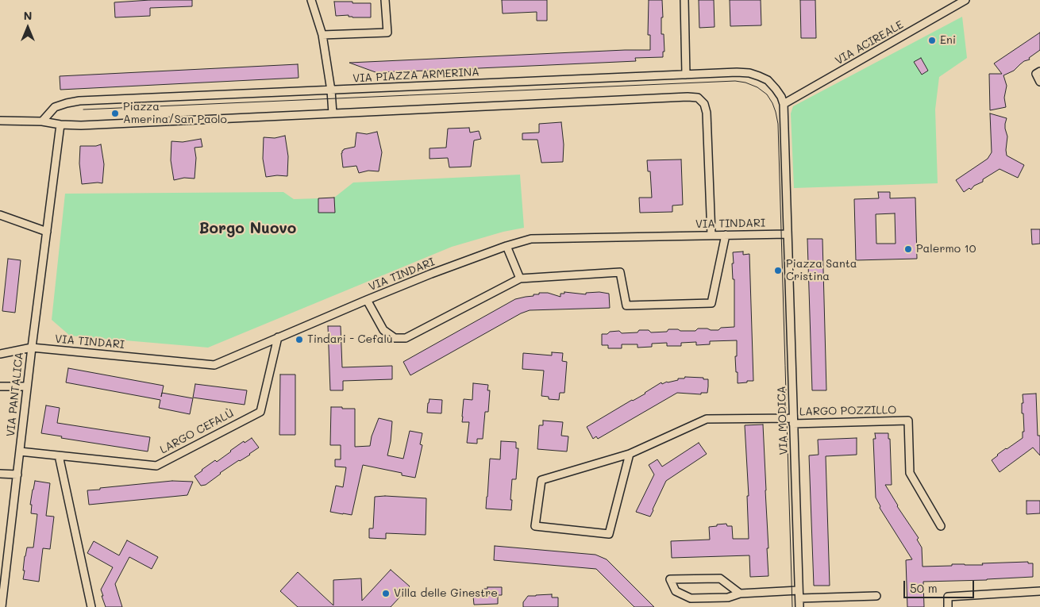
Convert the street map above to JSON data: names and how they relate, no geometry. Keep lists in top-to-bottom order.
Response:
{
  "streets": {
    "street": [
      "VIA ACIREALE",
      "VIA PIAZZA ARMERINA",
      "VIA TINDARI",
      "VIA PANTALICA",
      "LARGO POZZILLO",
      "VIA MODICA",
      "LARGO CEFALÙ"
    ]
  },
  "crossings": [
    ["VIA ACIREALE", "VIA PIAZZA ARMERINA"],
    ["VIA TINDARI", "VIA PANTALICA"],
    ["VIA TINDARI", "VIA MODICA"],
    ["VIA TINDARI", "LARGO CEFALÙ"],
    ["VIA PANTALICA", "LARGO CEFALÙ"],
    ["LARGO POZZILLO", "VIA MODICA"]
  ],
  "districts": ["Borgo Nuovo"],
  "places": [
    "Eni",
    "Piazza Amerina/San Paolo",
    "Palermo 10",
    "Piazza Santa Cristina",
    "Tindari - Cefalù",
    "Villa delle Ginestre"
  ],
  "scale_bar": "50 m",
  "north": "top"
}
